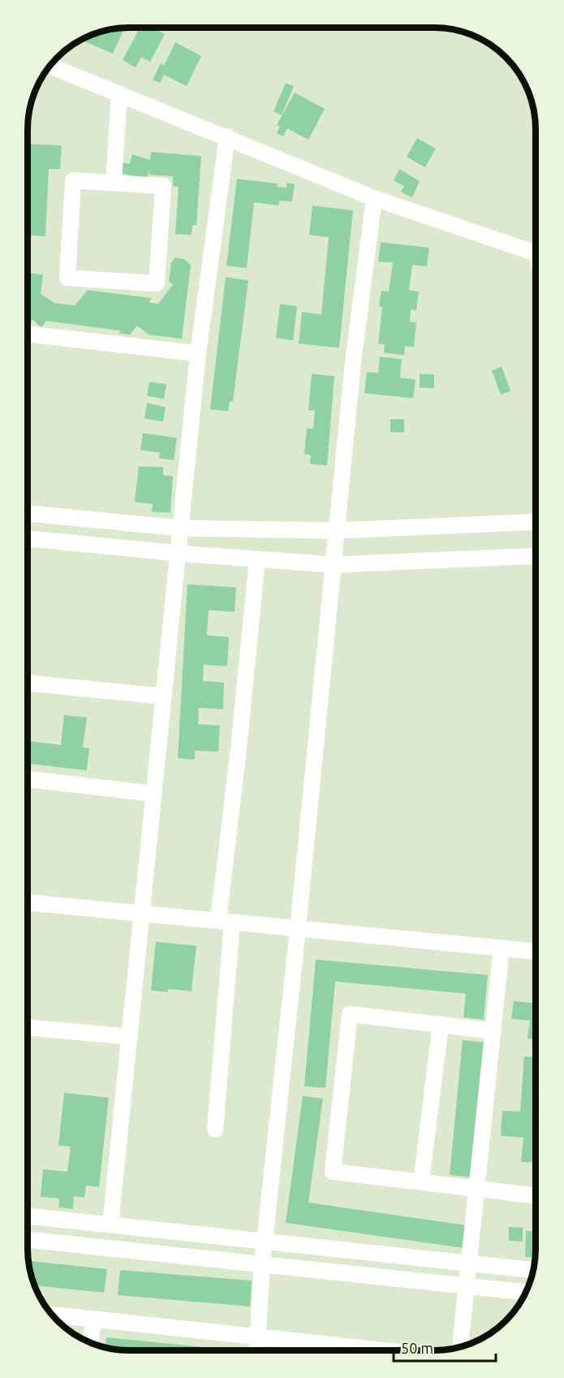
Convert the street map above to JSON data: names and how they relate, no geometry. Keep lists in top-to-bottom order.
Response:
{
  "scale_bar": "50 m"
}
